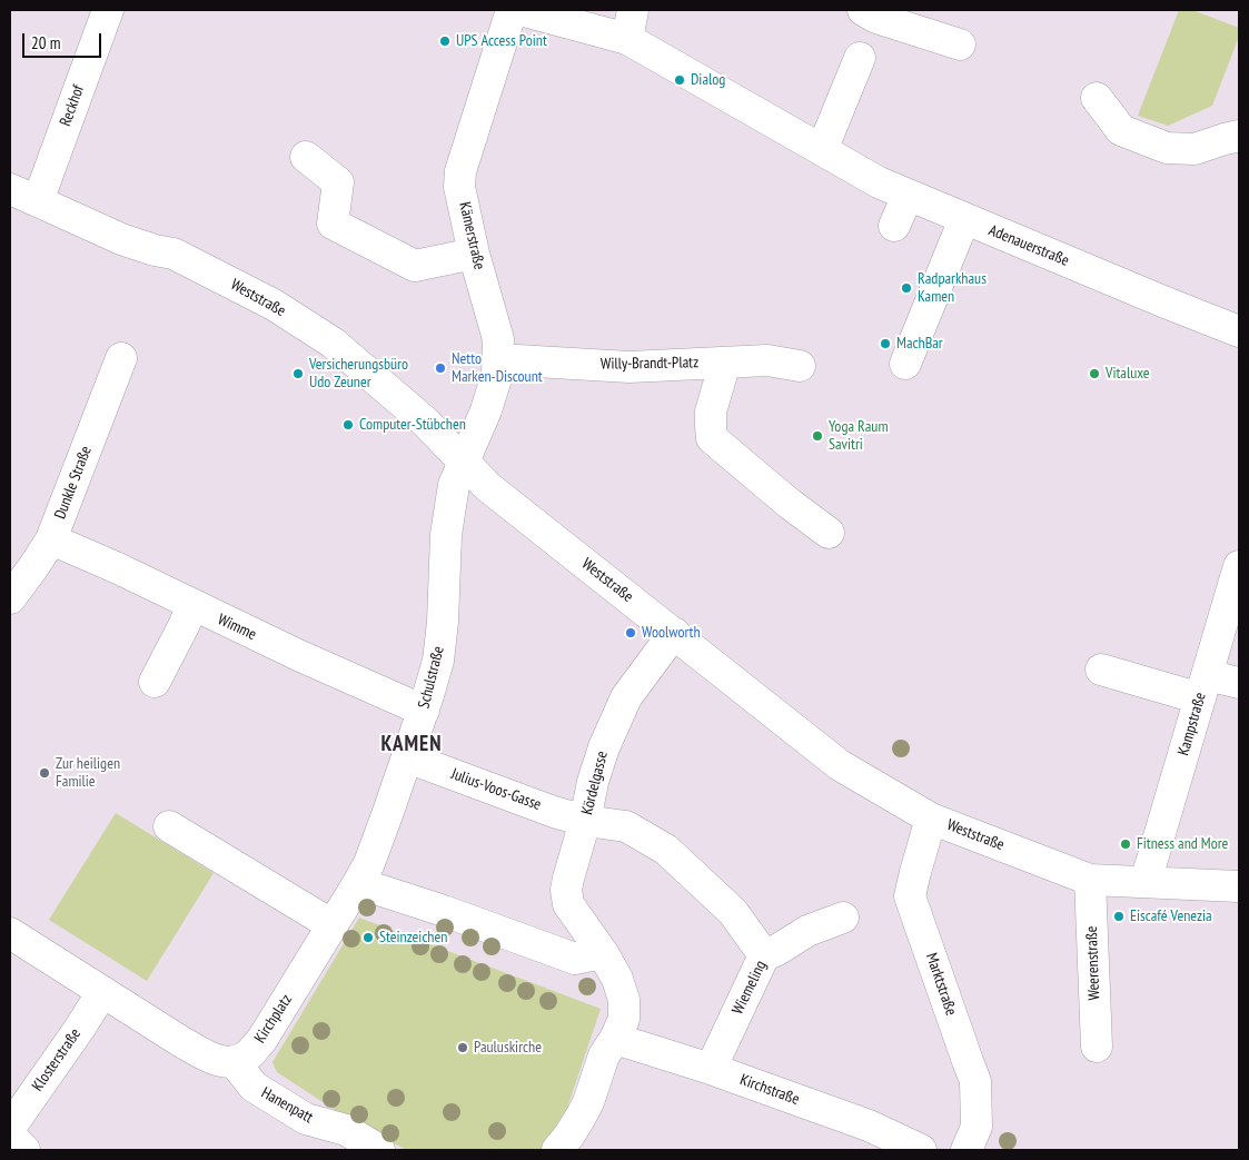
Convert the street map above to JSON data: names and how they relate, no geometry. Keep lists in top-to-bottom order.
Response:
{
  "streets": {
    "street": [
      "Reckhof",
      "Kämerstraße",
      "Adenauerstraße",
      "Weststraße",
      "Willy-Brandt-Platz",
      "Dunkle Straße",
      "Wimme",
      "Schulstraße",
      "Kampstraße",
      "Kördelgasse",
      "Julius-Voos-Gasse",
      "Weerenstraße",
      "Marktstraße",
      "Wiemeling",
      "Kirchplatz",
      "Klosterstraße",
      "Kirchstraße",
      "Hanenpatt"
    ]
  },
  "crossings": [
    ["Reckhof", "Weststraße"],
    ["Kämerstraße", "Weststraße"],
    ["Kämerstraße", "Willy-Brandt-Platz"],
    ["Kämerstraße", "Schulstraße"],
    ["Weststraße", "Schulstraße"],
    ["Weststraße", "Kampstraße"],
    ["Weststraße", "Kördelgasse"],
    ["Weststraße", "Weerenstraße"],
    ["Weststraße", "Marktstraße"],
    ["Dunkle Straße", "Wimme"],
    ["Wimme", "Schulstraße"],
    ["Schulstraße", "Julius-Voos-Gasse"],
    ["Schulstraße", "Kirchplatz"],
    ["Kördelgasse", "Julius-Voos-Gasse"],
    ["Kördelgasse", "Wiemeling"],
    ["Wiemeling", "Kirchstraße"],
    ["Kirchplatz", "Hanenpatt"]
  ],
  "districts": ["KAMEN"],
  "places": [
    "UPS Access Point",
    "Dialog",
    "Radparkhaus Kamen",
    "MachBar",
    "Netto Marken-Discount",
    "Versicherungsbüro Udo Zeuner",
    "Vitaluxe",
    "Computer-Stübchen",
    "Yoga Raum Savitri",
    "Woolworth",
    "Zur heiligen Familie",
    "Fitness and More",
    "Eiscafé Venezia",
    "Steinzeichen",
    "Pauluskirche"
  ],
  "scale_bar": "20 m"
}
